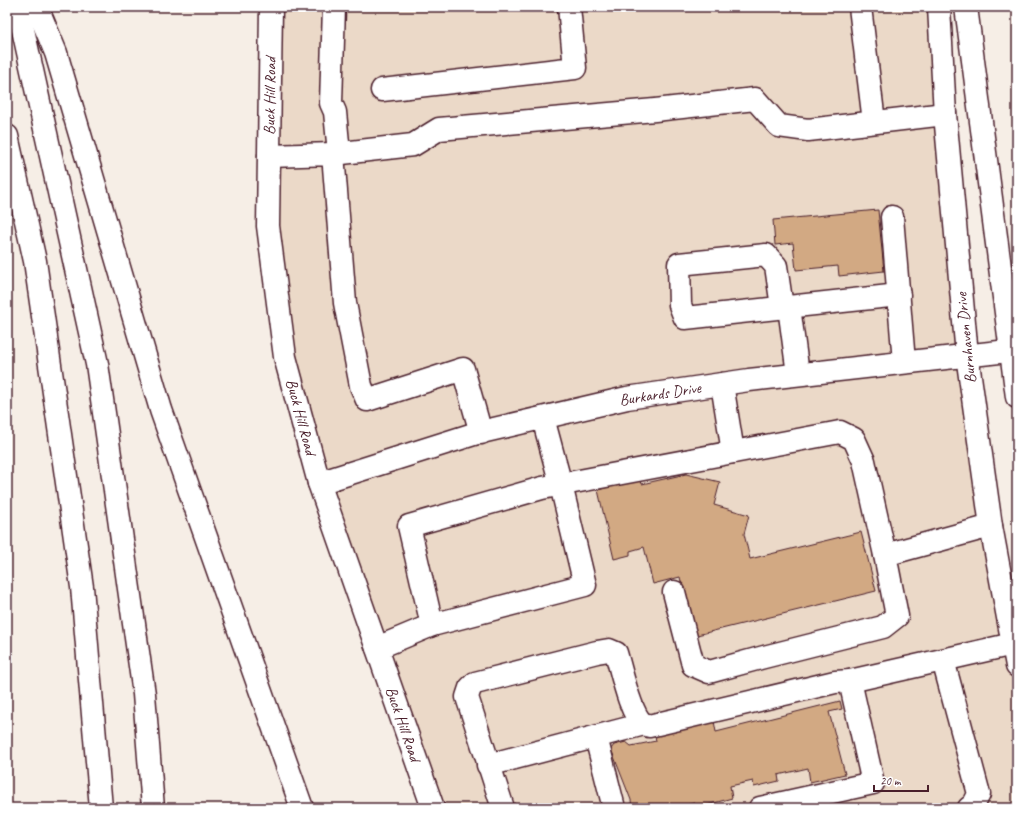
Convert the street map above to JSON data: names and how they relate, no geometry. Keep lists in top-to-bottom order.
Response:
{
  "streets": {
    "main road": ["Buck Hill Road", "Burnhaven Drive", "Burkards Drive"]
  },
  "crossings": [
    ["Buck Hill Road", "Burkards Drive"],
    ["Burnhaven Drive", "Burkards Drive"]
  ],
  "scale_bar": "20 m"
}
